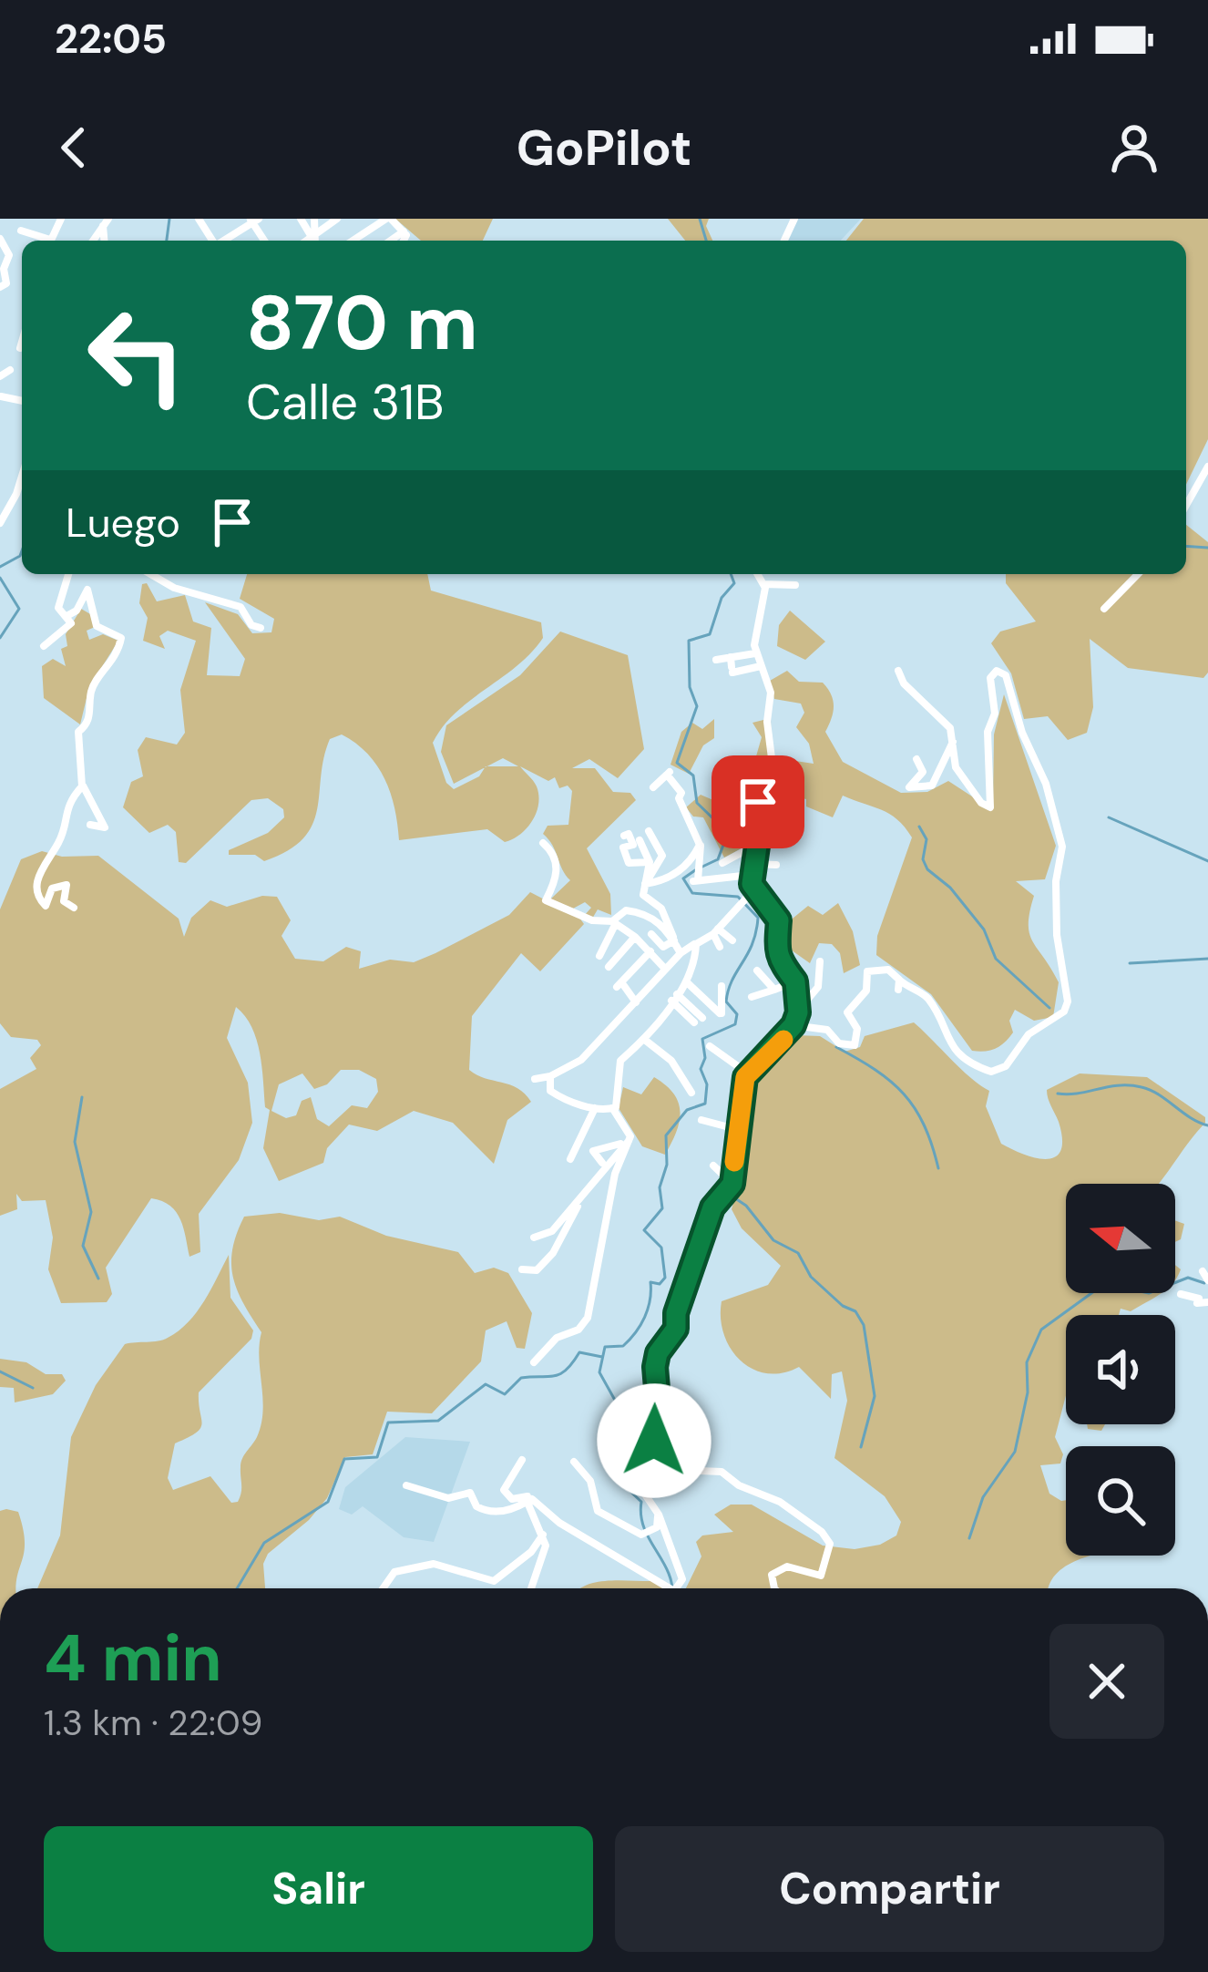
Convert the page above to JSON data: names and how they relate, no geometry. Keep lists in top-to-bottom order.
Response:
{
  "north": "left",
  "page": {
    "status": "22:05",
    "header": "GoPilot",
    "turn": ["870 m", "Calle 31B"],
    "then": "Luego",
    "heading": ["4 min", "1.3 km · 22:09"],
    "buttons": ["Salir", "Compartir"]
  }
}
